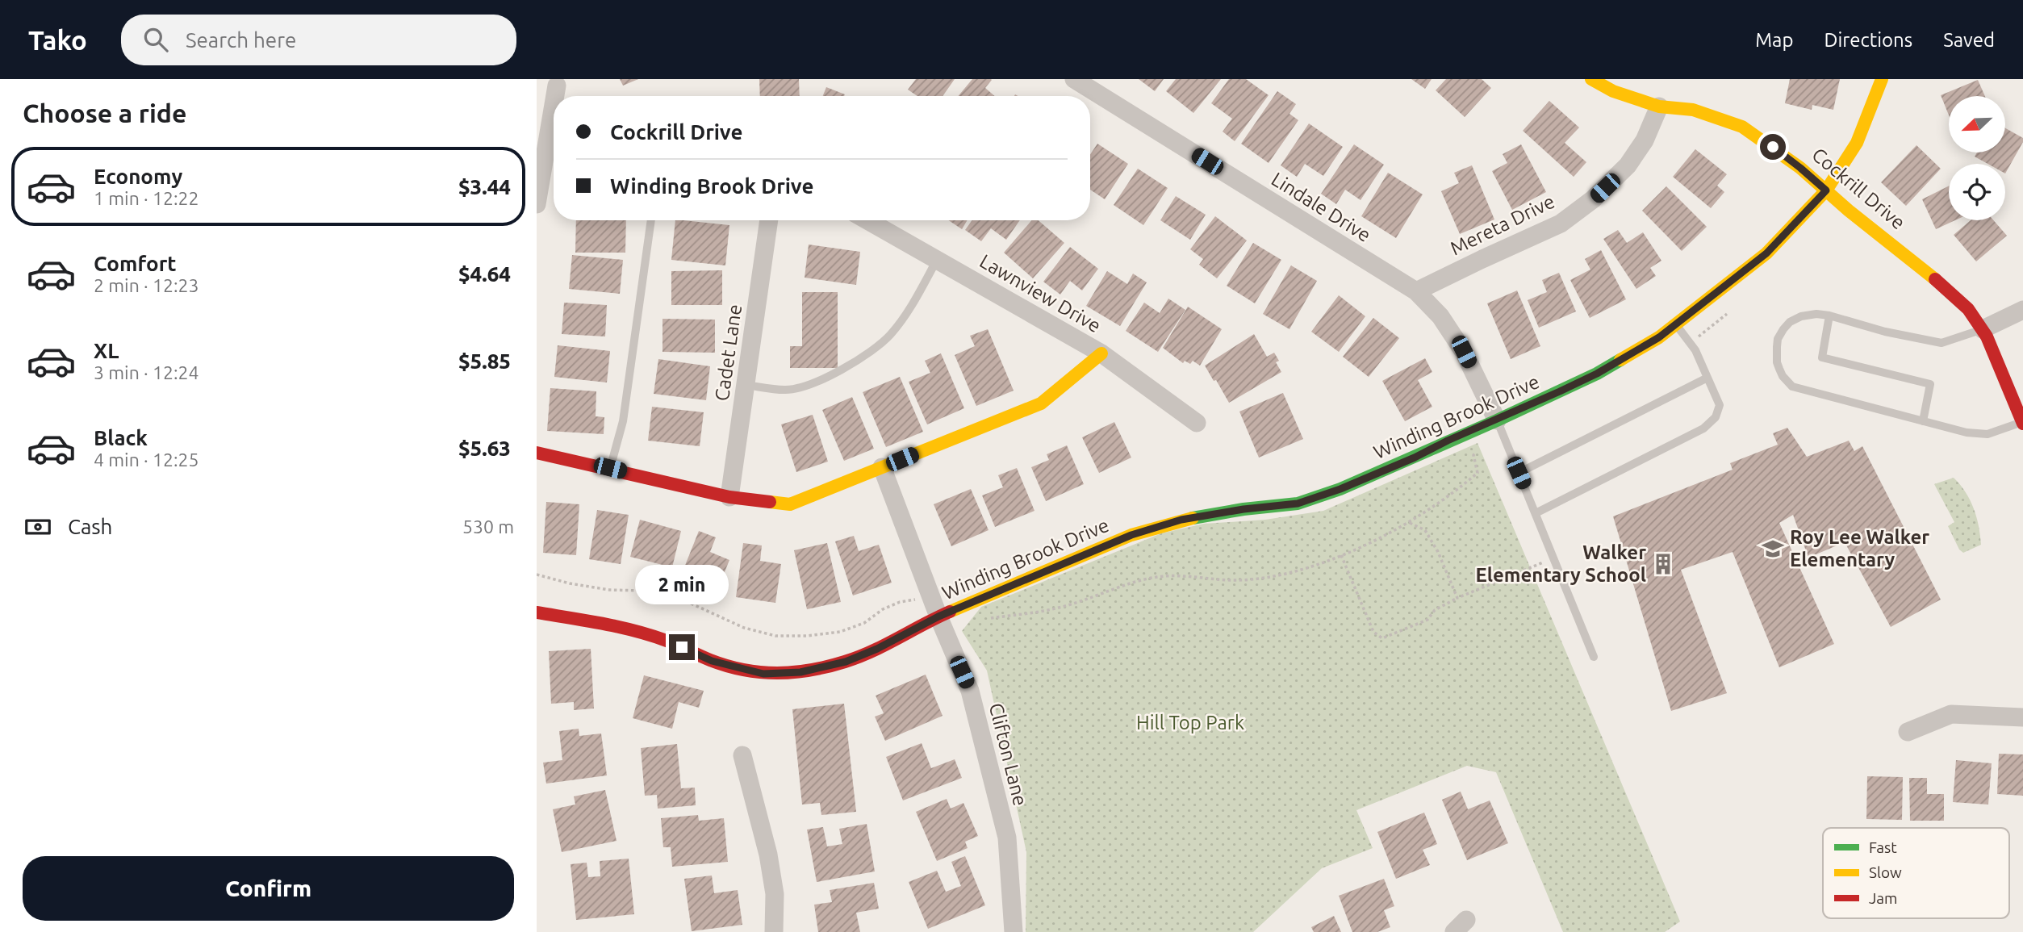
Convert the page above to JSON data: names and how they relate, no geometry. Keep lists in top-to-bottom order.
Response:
{
  "streets": {
    "street": [
      "Cockrill Drive",
      "Lindale Drive",
      "Mereta Drive",
      "Lawnview Drive",
      "Cadet Lane",
      "Winding Brook Drive",
      "Clifton Lane"
    ]
  },
  "crossings": [
    ["Cockrill Drive", "Mereta Drive"],
    ["Cockrill Drive", "Winding Brook Drive"],
    ["Lindale Drive", "Mereta Drive"],
    ["Lindale Drive", "Winding Brook Drive"],
    ["Winding Brook Drive", "Clifton Lane"]
  ],
  "parks": ["Hill Top Park"],
  "places": {
    "school or university": ["Roy Lee Walker Elementary"],
    "building": ["Walker Elementary School"]
  },
  "legend": ["Fast", "Slow", "Jam"],
  "north": "bottom left",
  "page": {
    "header": "Tako",
    "search": "Search here",
    "nav": ["Map", "Directions", "Saved"],
    "heading": "Choose a ride",
    "banner": ["Cockrill Drive", "Winding Brook Drive"],
    "list": [
      {
        "name": "Economy",
        "note": "1 min · 12:22",
        "value": "$3.44"
      },
      {
        "name": "Comfort",
        "note": "2 min · 12:23",
        "value": "$4.64"
      },
      {
        "name": "XL",
        "note": "3 min · 12:24",
        "value": "$5.85"
      },
      {
        "name": "Black",
        "note": "4 min · 12:25",
        "value": "$5.63"
      }
    ],
    "pay": ["Cash", "530 m"],
    "bubble": "2 min",
    "buttons": "Confirm"
  }
}
